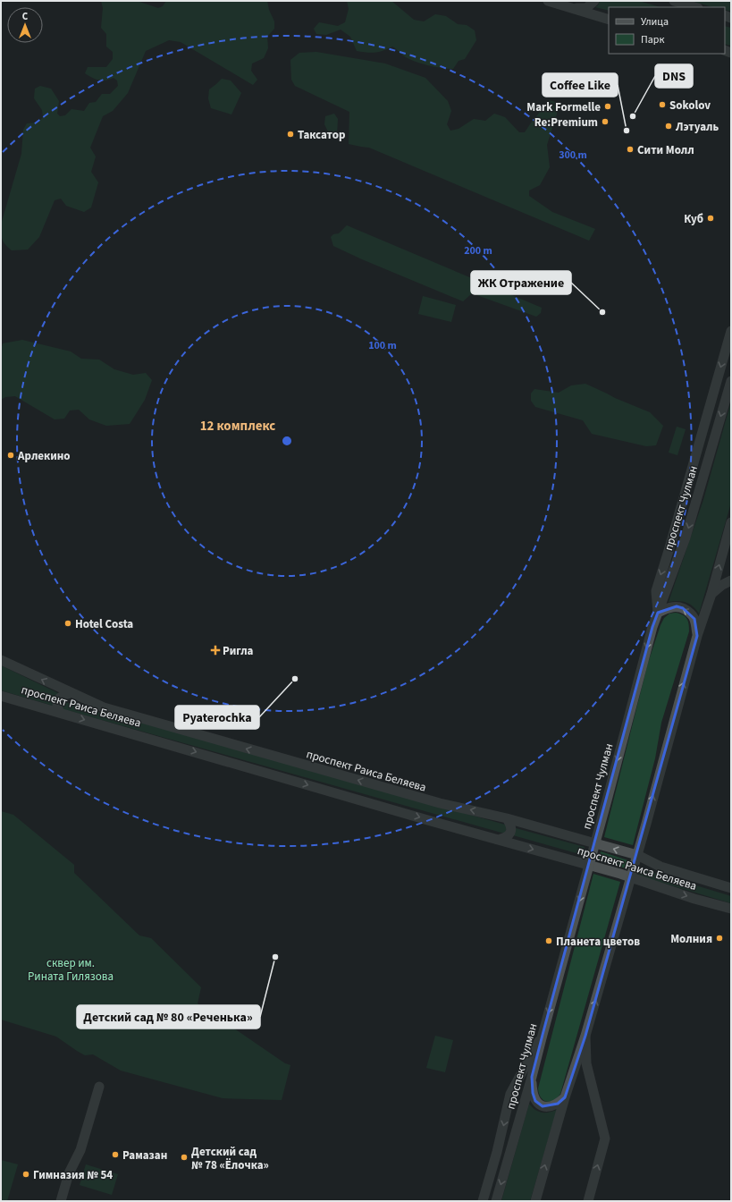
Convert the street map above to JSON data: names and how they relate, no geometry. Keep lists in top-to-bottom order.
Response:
{
  "streets": {
    "street": ["проспект Чулман", "проспект Раиса Беляева"]
  },
  "crossings": [
    ["проспект Чулман", "проспект Раиса Беляева"]
  ],
  "districts": ["12 комплекс"],
  "parks": ["сквер им. Рината Гилязова"],
  "places": {
    "other": [
      "Sokolov",
      "Mark Formelle",
      "DNS",
      "Re:Premium",
      "Лэтуаль",
      "Coffee Like",
      "Таксатор",
      "Сити Молл",
      "Куб",
      "ЖК Отражение",
      "Арлекино",
      "Hotel Costa",
      "Pyaterochka",
      "Молния",
      "Планета цветов",
      "Детский сад № 80 «Реченька»",
      "Рамазан",
      "Детский сад № 78 «Ёлочка»",
      "Гимназия № 54"
    ],
    "health": ["Ригла"]
  },
  "legend": ["Улица", "Парк"],
  "north": "top",
  "rings": ["300 m", "200 m", "100 m"]
}
